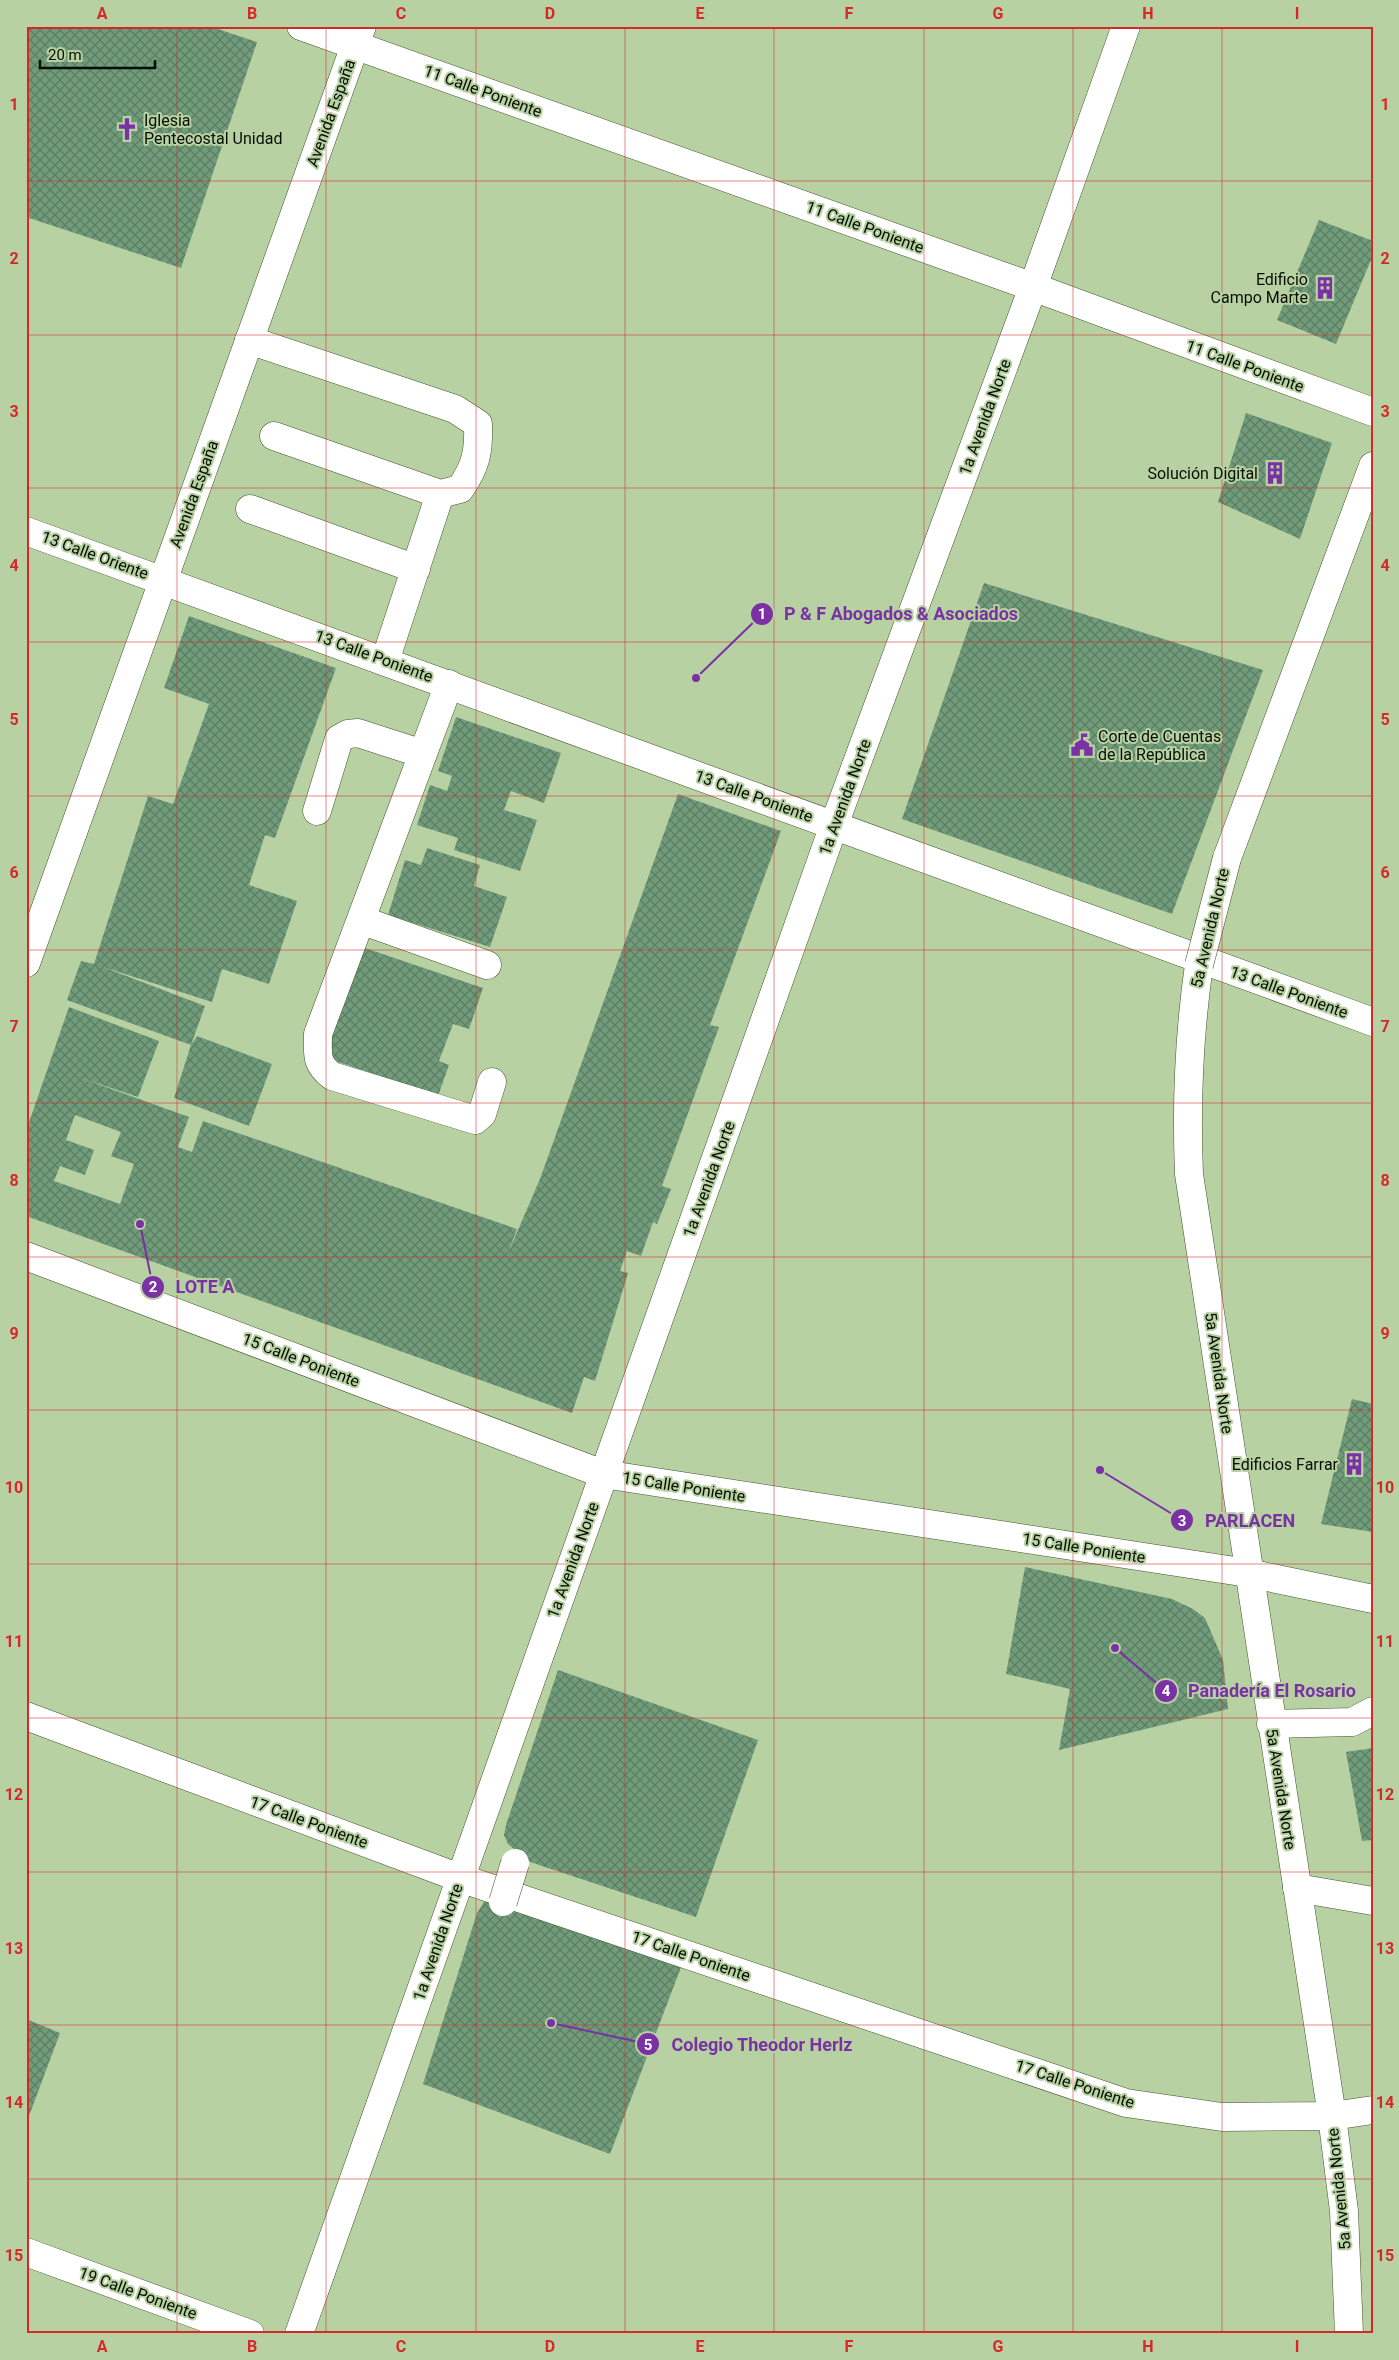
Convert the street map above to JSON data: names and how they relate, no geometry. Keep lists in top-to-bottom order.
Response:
{
  "streets": {
    "street": [
      "11 Calle Poniente",
      "Avenida España",
      "1a Avenida Norte",
      "13 Calle Oriente",
      "13 Calle Poniente",
      "5a Avenida Norte",
      "15 Calle Poniente",
      "17 Calle Poniente",
      "19 Calle Poniente"
    ]
  },
  "crossings": [
    ["11 Calle Poniente", "Avenida España"],
    ["11 Calle Poniente", "1a Avenida Norte"],
    ["Avenida España", "13 Calle Oriente"],
    ["Avenida España", "13 Calle Poniente"],
    ["1a Avenida Norte", "13 Calle Poniente"],
    ["1a Avenida Norte", "15 Calle Poniente"],
    ["1a Avenida Norte", "17 Calle Poniente"],
    ["13 Calle Oriente", "13 Calle Poniente"],
    ["5a Avenida Norte", "15 Calle Poniente"],
    ["5a Avenida Norte", "17 Calle Poniente"]
  ],
  "places": {
    "church": ["Iglesia Pentecostal Unidad"],
    "building": ["Edificio Campo Marte", "Solución Digital", "Edificios Farrar"],
    "other": [
      "P & F Abogados & Asociados",
      "LOTE A",
      "PARLACEN",
      "Panadería El Rosario",
      "Colegio Theodor Herlz"
    ],
    "public building": ["Corte de Cuentas de la República"]
  },
  "scale_bar": "20 m",
  "grid": {
    "columns": [
      "A",
      "B",
      "C",
      "D",
      "E",
      "F",
      "G",
      "H",
      "I"
    ],
    "rows": [
      "1",
      "2",
      "3",
      "4",
      "5",
      "6",
      "7",
      "8",
      "9",
      "10",
      "11",
      "12",
      "13",
      "14",
      "15"
    ]
  }
}
